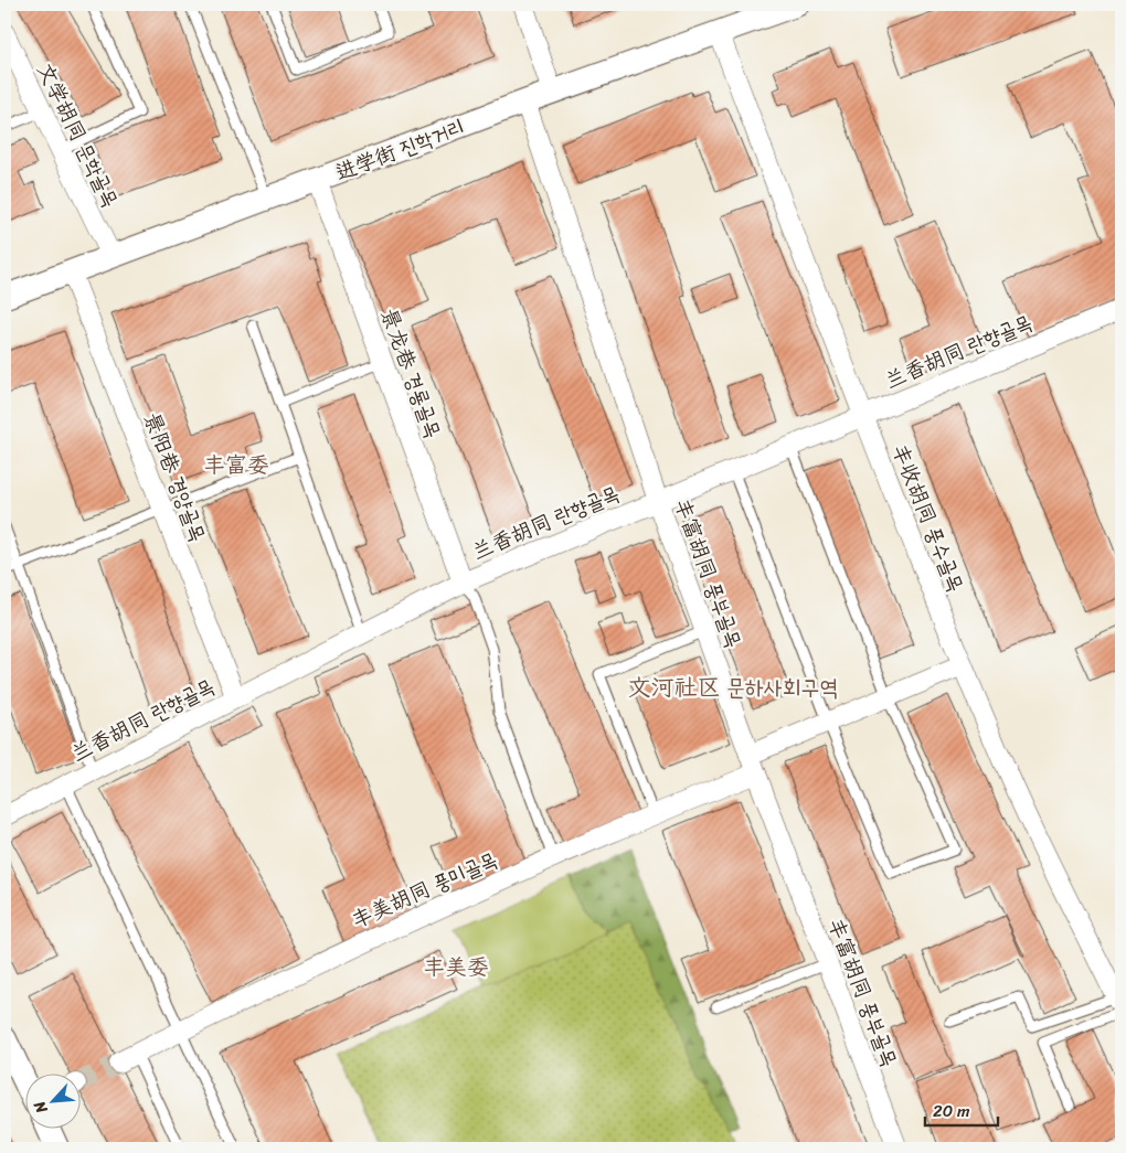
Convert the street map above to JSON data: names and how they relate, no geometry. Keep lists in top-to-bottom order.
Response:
{
  "streets": {
    "street": [
      "文学胡同 문학골목",
      "进学街 진학거리",
      "兰香胡同 란향골목",
      "景龙巷 경룡골목",
      "景阳巷 경양골목",
      "丰收胡同 풍수골목",
      "丰富胡同 풍부골목",
      "丰美胡同 풍미골목"
    ]
  },
  "crossings": [
    ["文学胡同 문학골목", "进学街 진학거리"],
    ["进学街 진학거리", "景龙巷 경룡골목"],
    ["进学街 진학거리", "景阳巷 경양골목"],
    ["进学街 진학거리", "丰收胡同 풍수골목"],
    ["进学街 진학거리", "丰富胡同 풍부골목"],
    ["兰香胡同 란향골목", "景龙巷 경룡골목"],
    ["兰香胡同 란향골목", "景阳巷 경양골목"],
    ["兰香胡同 란향골목", "丰收胡同 풍수골목"],
    ["兰香胡同 란향골목", "丰富胡同 풍부골목"],
    ["丰富胡同 풍부골목", "丰美胡同 풍미골목"]
  ],
  "districts": ["丰富委", "文河社区 문하사회구역", "丰美委"],
  "scale_bar": "20 m",
  "north": "bottom left"
}
